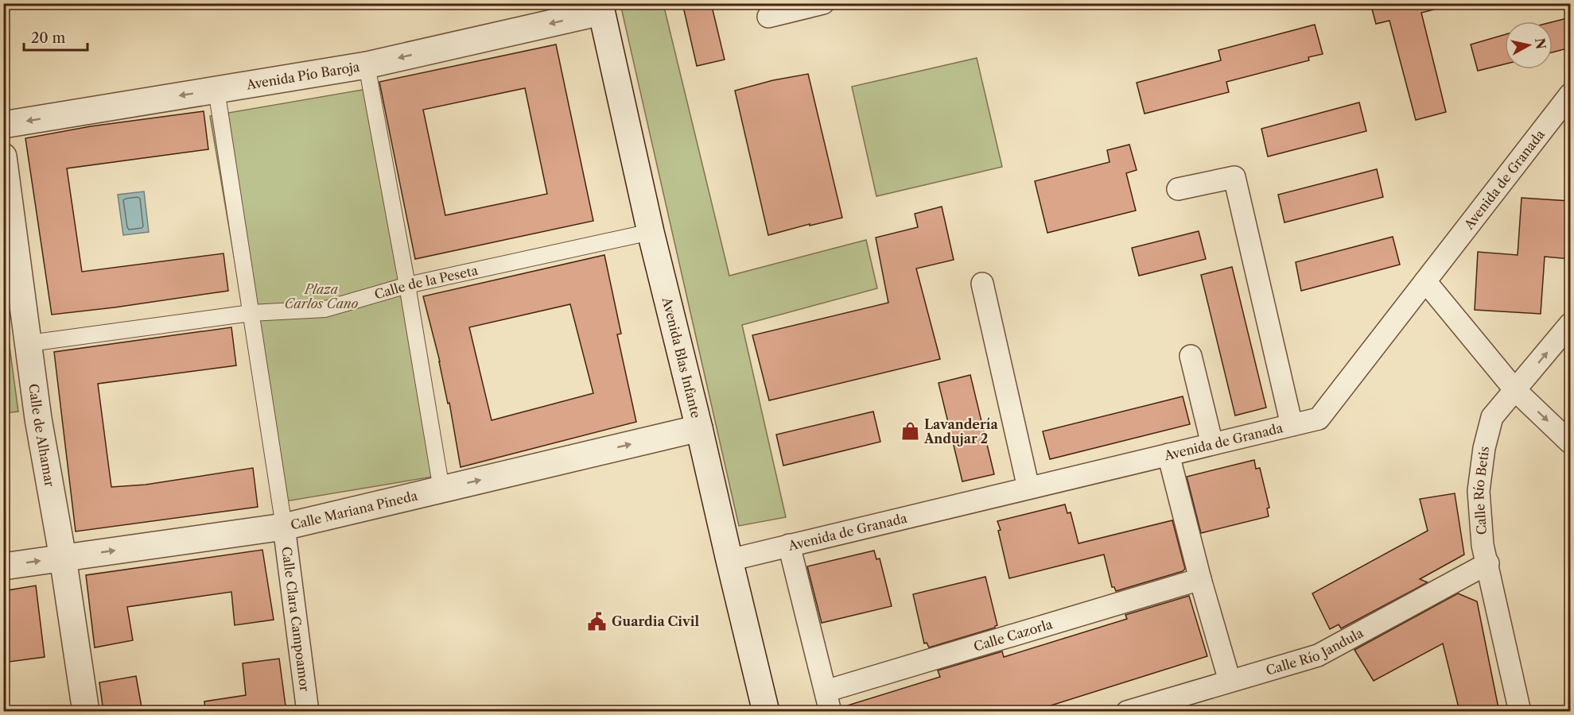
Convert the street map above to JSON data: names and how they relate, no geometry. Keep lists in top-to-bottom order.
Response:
{
  "streets": {
    "street": [
      "Avenida Pío Baroja",
      "Avenida de Granada",
      "Calle de la Peseta",
      "Avenida Blas Infante",
      "Calle de Alhamar",
      "Calle Río Betis",
      "Calle Mariana Pineda",
      "Calle Clara Campoamor",
      "Calle Cazorla",
      "Calle Río Jandula"
    ]
  },
  "crossings": [
    ["Avenida Pío Baroja", "Avenida Blas Infante"],
    ["Avenida de Granada", "Avenida Blas Infante"],
    ["Calle de la Peseta", "Avenida Blas Infante"],
    ["Calle de la Peseta", "Calle de Alhamar"],
    ["Avenida Blas Infante", "Calle Mariana Pineda"],
    ["Calle de Alhamar", "Calle Mariana Pineda"],
    ["Calle Río Betis", "Calle Río Jandula"],
    ["Calle Mariana Pineda", "Calle Clara Campoamor"]
  ],
  "one_way": ["Avenida Pío Baroja", "Calle Mariana Pineda"],
  "parks": ["Plaza Carlos Cano"],
  "places": {
    "shop": ["Lavandería Andujar 2"],
    "public building": ["Guardia Civil"]
  },
  "scale_bar": "20 m",
  "north": "right"
}
